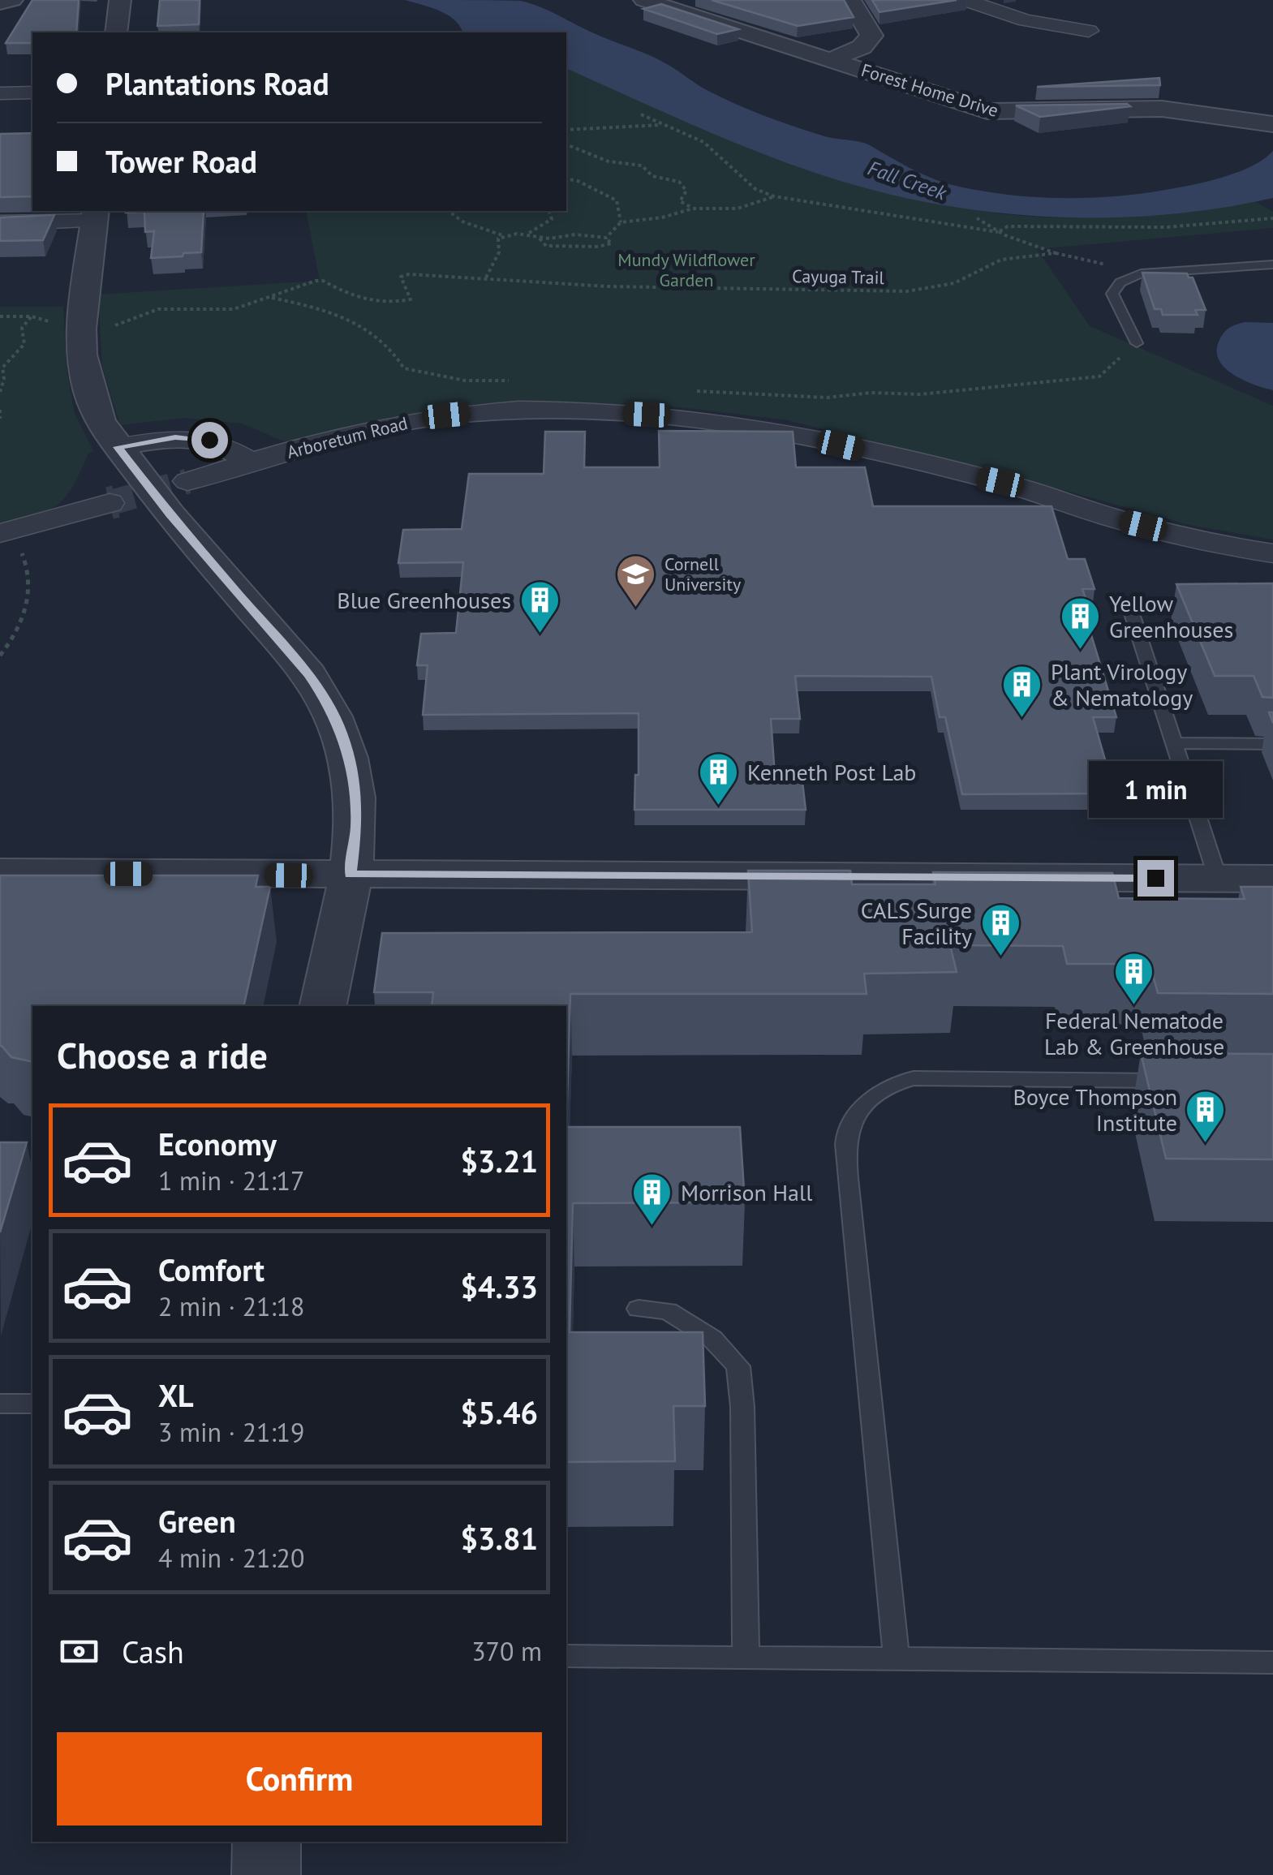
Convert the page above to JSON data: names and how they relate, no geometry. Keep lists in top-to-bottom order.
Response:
{
  "streets": {
    "street": ["Forest Home Drive", "Arboretum Road"],
    "path": ["Cayuga Trail"]
  },
  "water": ["Fall Creek"],
  "parks": ["Mundy Wildflower Garden"],
  "places": {
    "school or university": ["Cornell University"],
    "building": [
      "Blue Greenhouses",
      "Yellow Greenhouses",
      "Plant Virology & Nematology",
      "Kenneth Post Lab",
      "CALS Surge Facility",
      "Federal Nematode Lab & Greenhouse",
      "Boyce Thompson Institute",
      "Morrison Hall"
    ]
  },
  "page": {
    "banner": ["Plantations Road", "Tower Road"],
    "bubble": "1 min",
    "heading": "Choose a ride",
    "list": [
      {
        "name": "Economy",
        "note": "1 min · 21:17",
        "value": "$3.21"
      },
      {
        "name": "Comfort",
        "note": "2 min · 21:18",
        "value": "$4.33"
      },
      {
        "name": "XL",
        "note": "3 min · 21:19",
        "value": "$5.46"
      },
      {
        "name": "Green",
        "note": "4 min · 21:20",
        "value": "$3.81"
      }
    ],
    "pay": ["Cash", "370 m"],
    "buttons": "Confirm"
  }
}
